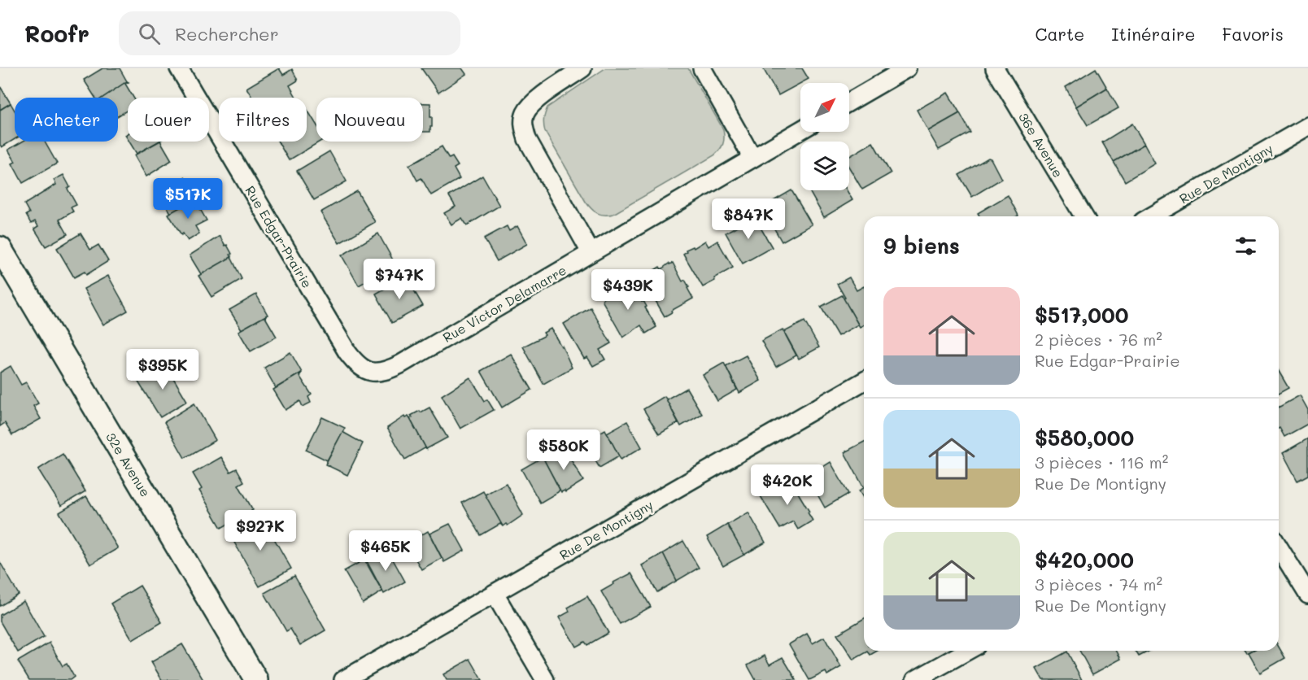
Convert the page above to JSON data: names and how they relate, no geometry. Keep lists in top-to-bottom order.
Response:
{
  "streets": {
    "street": [
      "36e Avenue",
      "Rue De Montigny",
      "Rue Edgar-Prairie",
      "Rue Victor Delamarre",
      "32e Avenue"
    ]
  },
  "crossings": [
    ["Rue Edgar-Prairie", "Rue Victor Delamarre"]
  ],
  "north": "top right",
  "page": {
    "header": "Roofr",
    "search": "Rechercher",
    "nav": ["Carte", "Itinéraire", "Favoris"],
    "chip": [
      "Acheter",
      "Louer",
      "Filtres",
      "Nouveau"
    ],
    "price": [
      "$517K",
      "$847K",
      "$747K",
      "$439K",
      "$395K",
      "$580K",
      "$420K",
      "$927K",
      "$465K"
    ],
    "heading": "9 biens",
    "list": [
      {
        "name": "$517,000",
        "note": "2 pièces · 76 m² · Rue Edgar-Prairie"
      },
      {
        "name": "$580,000",
        "note": "3 pièces · 116 m² · Rue De Montigny"
      },
      {
        "name": "$420,000",
        "note": "3 pièces · 74 m² · Rue De Montigny"
      }
    ]
  }
}
